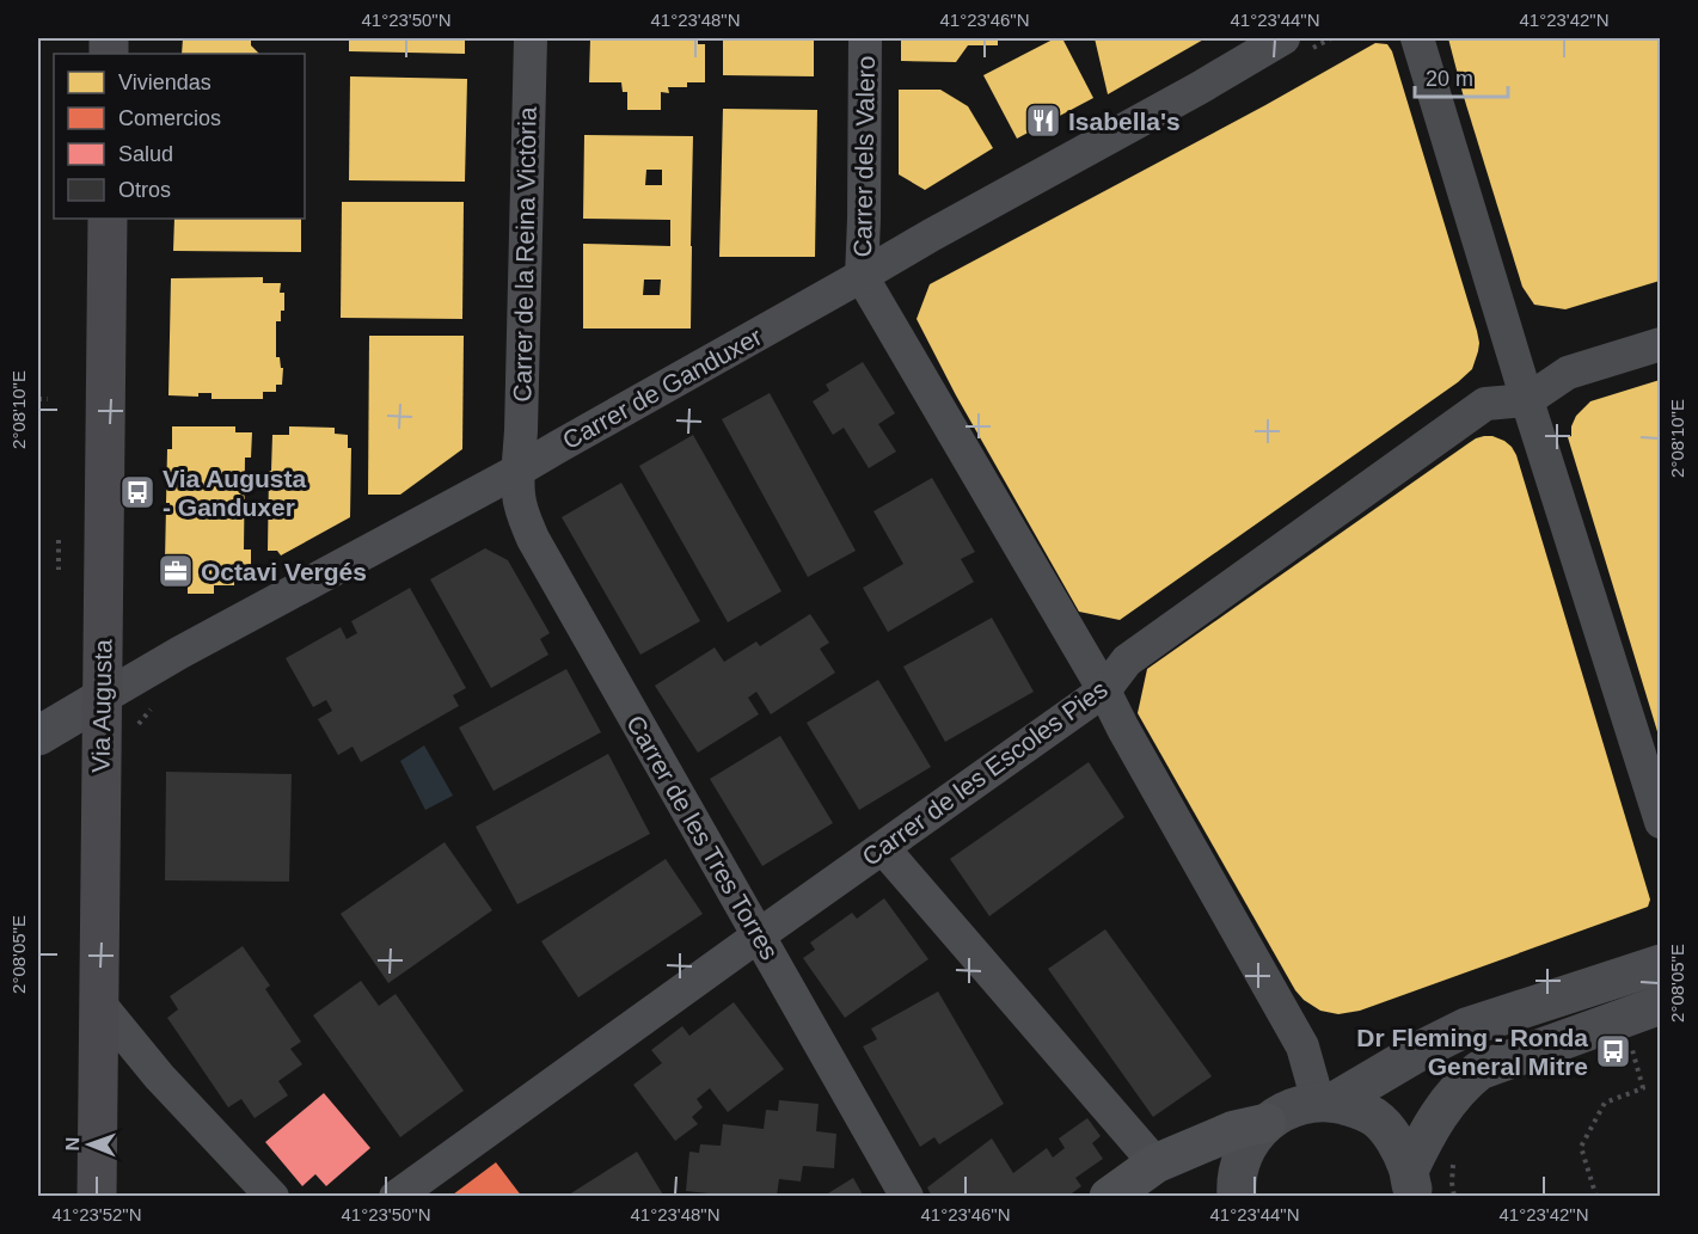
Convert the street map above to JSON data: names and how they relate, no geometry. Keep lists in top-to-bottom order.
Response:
{
  "streets": {
    "main road": ["Via Augusta"],
    "street": [
      "Carrer dels Valero",
      "Carrer de la Reina Victòria",
      "Carrer de Ganduxer",
      "Carrer de les Escoles Pies",
      "Carrer de les Tres Torres"
    ]
  },
  "crossings": [
    ["Carrer dels Valero", "Carrer de Ganduxer"],
    ["Carrer de la Reina Victòria", "Carrer de Ganduxer"],
    ["Carrer de la Reina Victòria", "Carrer de les Tres Torres"],
    ["Carrer de Ganduxer", "Via Augusta"],
    ["Carrer de Ganduxer", "Carrer de les Tres Torres"],
    ["Carrer de les Escoles Pies", "Carrer de les Tres Torres"]
  ],
  "places": {
    "restaurant": ["Isabella's"],
    "bus stop": ["Via Augusta - Ganduxer", "Dr Fleming - Ronda General Mitre"],
    "office": ["Octavi Vergés"]
  },
  "legend": [
    "Viviendas",
    "Comercios",
    "Salud",
    "Otros"
  ],
  "scale_bar": "20 m",
  "north": "left",
  "coordinates": [
    "41°23'50\"N",
    "41°23'48\"N",
    "41°23'46\"N",
    "41°23'44\"N",
    "41°23'42\"N",
    "2°08'10\"E",
    "2°08'05\"E",
    "41°23'52\"N"
  ]
}
